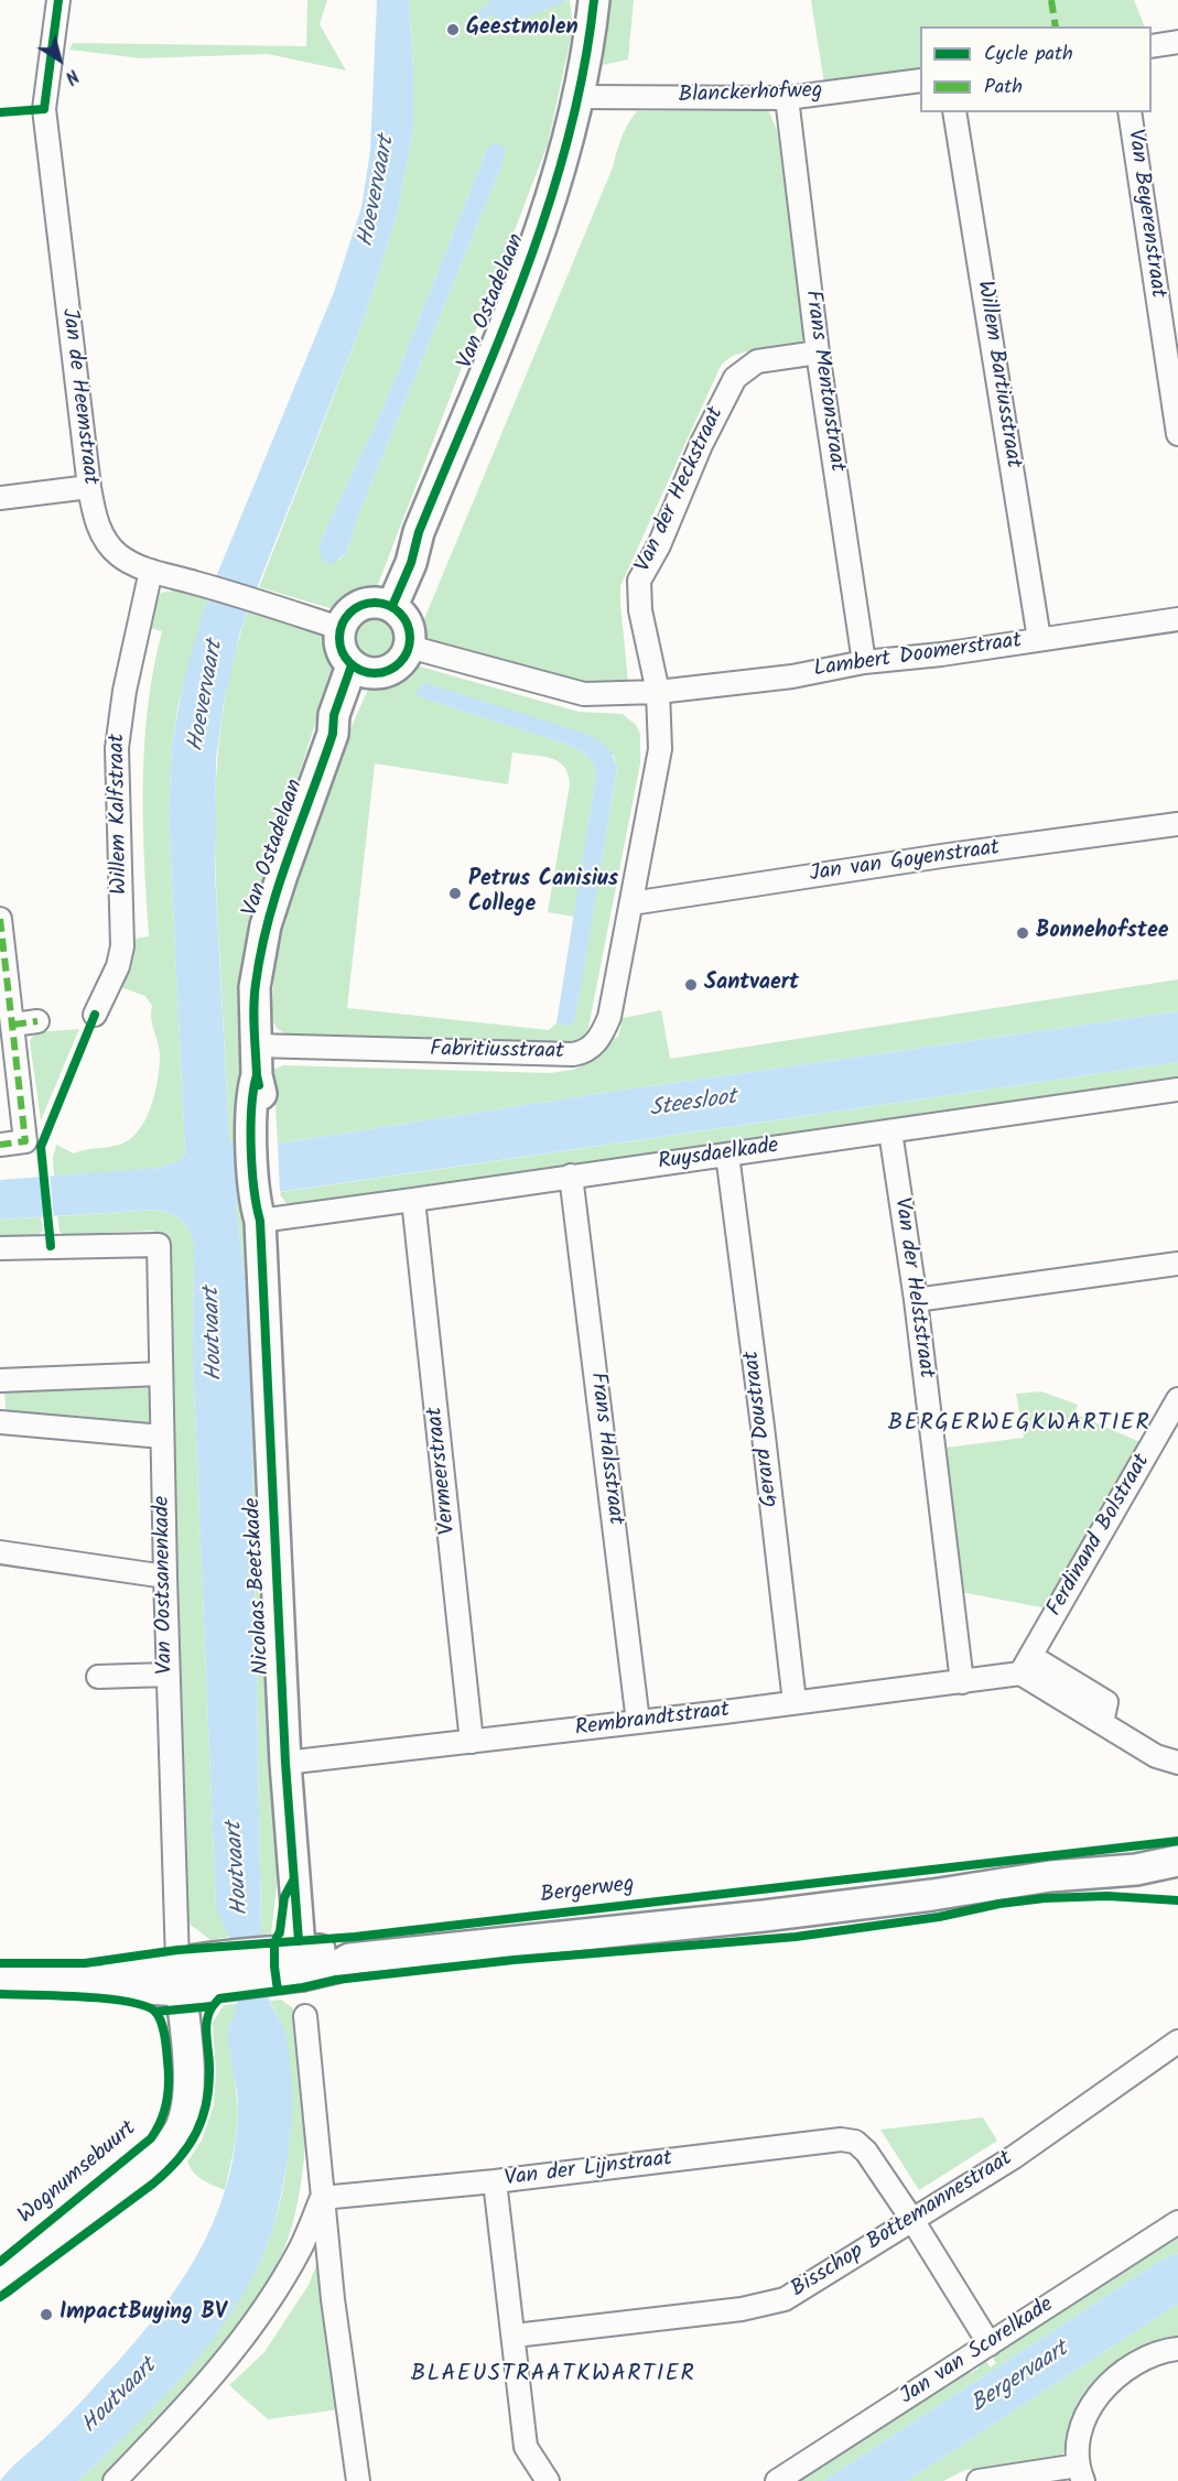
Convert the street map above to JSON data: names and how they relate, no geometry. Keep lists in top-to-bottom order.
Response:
{
  "streets": {
    "street": [
      "Blanckerhofweg",
      "Van Beyerenstraat",
      "Van Ostadelaan",
      "Willem Bartiusstraat",
      "Frans Mentonstraat",
      "Jan de Heemstraat",
      "Van der Heckstraat",
      "Lambert Doomerstraat",
      "Willem Kalfstraat",
      "Jan van Goyenstraat",
      "Fabritiusstraat",
      "Ruysdaelkade",
      "Van der Helststraat",
      "Gerard Doustraat",
      "Frans Halsstraat",
      "Vermeerstraat",
      "Ferdinand Bolstraat",
      "Van Oostsanenkade",
      "Nicolaas Beetskade",
      "Rembrandtstraat",
      "Bergerweg",
      "Van der Lijnstraat",
      "Wognumsebuurt",
      "Bisschop Bottemannestraat",
      "Jan van Scorelkade"
    ]
  },
  "crossings": [
    ["Blanckerhofweg", "Van Ostadelaan"],
    ["Blanckerhofweg", "Frans Mentonstraat"],
    ["Van Ostadelaan", "Jan de Heemstraat"],
    ["Van Ostadelaan", "Fabritiusstraat"],
    ["Van Ostadelaan", "Ruysdaelkade"],
    ["Van Ostadelaan", "Nicolaas Beetskade"],
    ["Willem Bartiusstraat", "Lambert Doomerstraat"],
    ["Frans Mentonstraat", "Van der Heckstraat"],
    ["Frans Mentonstraat", "Lambert Doomerstraat"],
    ["Jan de Heemstraat", "Willem Kalfstraat"],
    ["Van der Heckstraat", "Lambert Doomerstraat"],
    ["Van der Heckstraat", "Fabritiusstraat"],
    ["Lambert Doomerstraat", "Fabritiusstraat"],
    ["Jan van Goyenstraat", "Fabritiusstraat"],
    ["Ruysdaelkade", "Van der Helststraat"],
    ["Ruysdaelkade", "Gerard Doustraat"],
    ["Ruysdaelkade", "Frans Halsstraat"],
    ["Ruysdaelkade", "Vermeerstraat"],
    ["Ruysdaelkade", "Nicolaas Beetskade"],
    ["Van der Helststraat", "Rembrandtstraat"],
    ["Gerard Doustraat", "Rembrandtstraat"],
    ["Frans Halsstraat", "Rembrandtstraat"],
    ["Vermeerstraat", "Rembrandtstraat"],
    ["Ferdinand Bolstraat", "Rembrandtstraat"],
    ["Van Oostsanenkade", "Bergerweg"],
    ["Van Oostsanenkade", "Wognumsebuurt"],
    ["Nicolaas Beetskade", "Rembrandtstraat"],
    ["Nicolaas Beetskade", "Bergerweg"],
    ["Bergerweg", "Wognumsebuurt"],
    ["Van der Lijnstraat", "Bisschop Bottemannestraat"]
  ],
  "districts": ["BERGERWEGKWARTIER", "BLAEUSTRAATKWARTIER"],
  "water": [
    "Hoevervaart",
    "Steesloot",
    "Houtvaart",
    "Bergervaart"
  ],
  "places": [
    "Geestmolen",
    "Petrus Canisius College",
    "Bonnehofstee",
    "Santvaert",
    "ImpactBuying BV"
  ],
  "legend": ["Cycle path", "Path"],
  "north": "bottom right"
}
